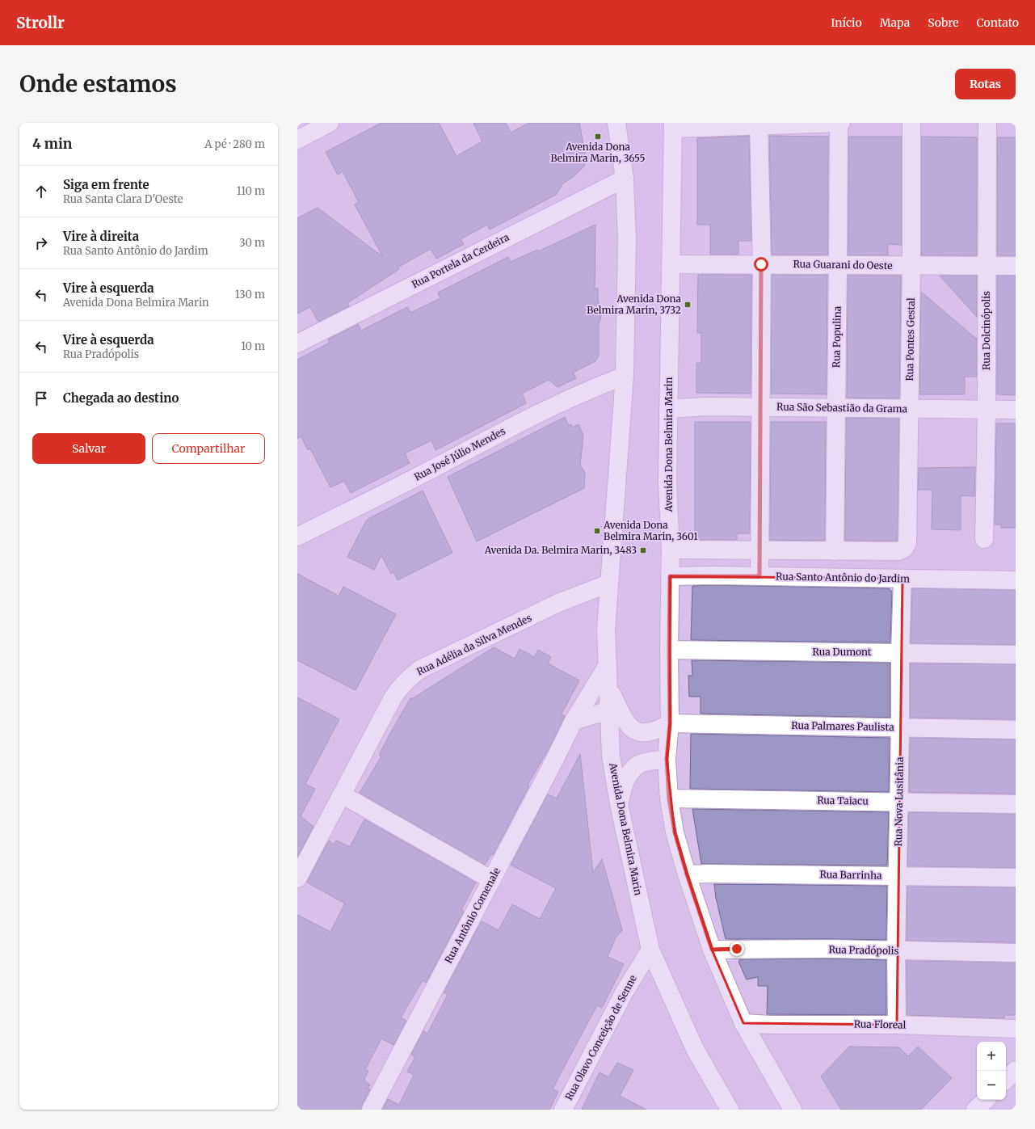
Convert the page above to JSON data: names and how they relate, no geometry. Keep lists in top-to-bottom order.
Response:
{
  "streets": {
    "street": [
      "Rua Portela da Cerdeira",
      "Rua Guarani do Oeste",
      "Rua Dolcinópolis",
      "Rua Populina",
      "Rua Pontes Gestal",
      "Rua São Sebastião da Grama",
      "Avenida Dona Belmira Marin",
      "Rua José Júlio Mendes",
      "Rua Santo Antônio do Jardim",
      "Rua Adélia da Silva Mendes",
      "Rua Dumont",
      "Rua Palmares Paulista",
      "Rua Taiacu",
      "Rua Nova Lusitânia",
      "Rua Barrinha",
      "Rua Antônio Comenale",
      "Rua Pradópolis",
      "Rua Floreal",
      "Rua Olavo Conceição de Senne"
    ]
  },
  "crossings": [
    ["Rua Portela da Cerdeira", "Avenida Dona Belmira Marin"],
    ["Rua Guarani do Oeste", "Rua Dolcinópolis"],
    ["Rua Guarani do Oeste", "Rua Populina"],
    ["Rua Guarani do Oeste", "Rua Pontes Gestal"],
    ["Rua Guarani do Oeste", "Avenida Dona Belmira Marin"],
    ["Rua Dolcinópolis", "Rua São Sebastião da Grama"],
    ["Rua Populina", "Rua Pontes Gestal"],
    ["Rua Populina", "Rua São Sebastião da Grama"],
    ["Rua Pontes Gestal", "Rua São Sebastião da Grama"],
    ["Rua São Sebastião da Grama", "Avenida Dona Belmira Marin"],
    ["Avenida Dona Belmira Marin", "Rua José Júlio Mendes"],
    ["Avenida Dona Belmira Marin", "Rua Santo Antônio do Jardim"],
    ["Avenida Dona Belmira Marin", "Rua Adélia da Silva Mendes"],
    ["Avenida Dona Belmira Marin", "Rua Dumont"],
    ["Avenida Dona Belmira Marin", "Rua Palmares Paulista"],
    ["Avenida Dona Belmira Marin", "Rua Taiacu"],
    ["Avenida Dona Belmira Marin", "Rua Barrinha"],
    ["Avenida Dona Belmira Marin", "Rua Antônio Comenale"],
    ["Avenida Dona Belmira Marin", "Rua Pradópolis"],
    ["Avenida Dona Belmira Marin", "Rua Floreal"],
    ["Avenida Dona Belmira Marin", "Rua Olavo Conceição de Senne"],
    ["Rua Santo Antônio do Jardim", "Rua Nova Lusitânia"],
    ["Rua Dumont", "Rua Nova Lusitânia"],
    ["Rua Palmares Paulista", "Rua Nova Lusitânia"],
    ["Rua Taiacu", "Rua Nova Lusitânia"],
    ["Rua Nova Lusitânia", "Rua Barrinha"],
    ["Rua Nova Lusitânia", "Rua Pradópolis"],
    ["Rua Nova Lusitânia", "Rua Floreal"]
  ],
  "places": {
    "transit": [
      "Avenida Dona Belmira Marin, 3655",
      "Avenida Dona Belmira Marin, 3732",
      "Avenida Dona Belmira Marin, 3601",
      "Avenida Da. Belmira Marin, 3483"
    ]
  },
  "page": {
    "header": "Strollr",
    "nav": [
      "Início",
      "Mapa",
      "Sobre",
      "Contato"
    ],
    "buttons": [
      "Rotas",
      ["Salvar", "Compartilhar"]
    ],
    "title": "Onde estamos",
    "heading": ["4 min", "A pé · 280 m"],
    "list": [
      ["Siga em frente", "Rua Santa Clara D'Oeste", "110 m"],
      ["Vire à direita", "Rua Santo Antônio do Jardim", "30 m"],
      ["Vire à esquerda", "Avenida Dona Belmira Marin", "130 m"],
      ["Vire à esquerda", "Rua Pradópolis", "10 m"],
      "Chegada ao destino"
    ],
    "map_buttons": ["+", "−"]
  }
}
